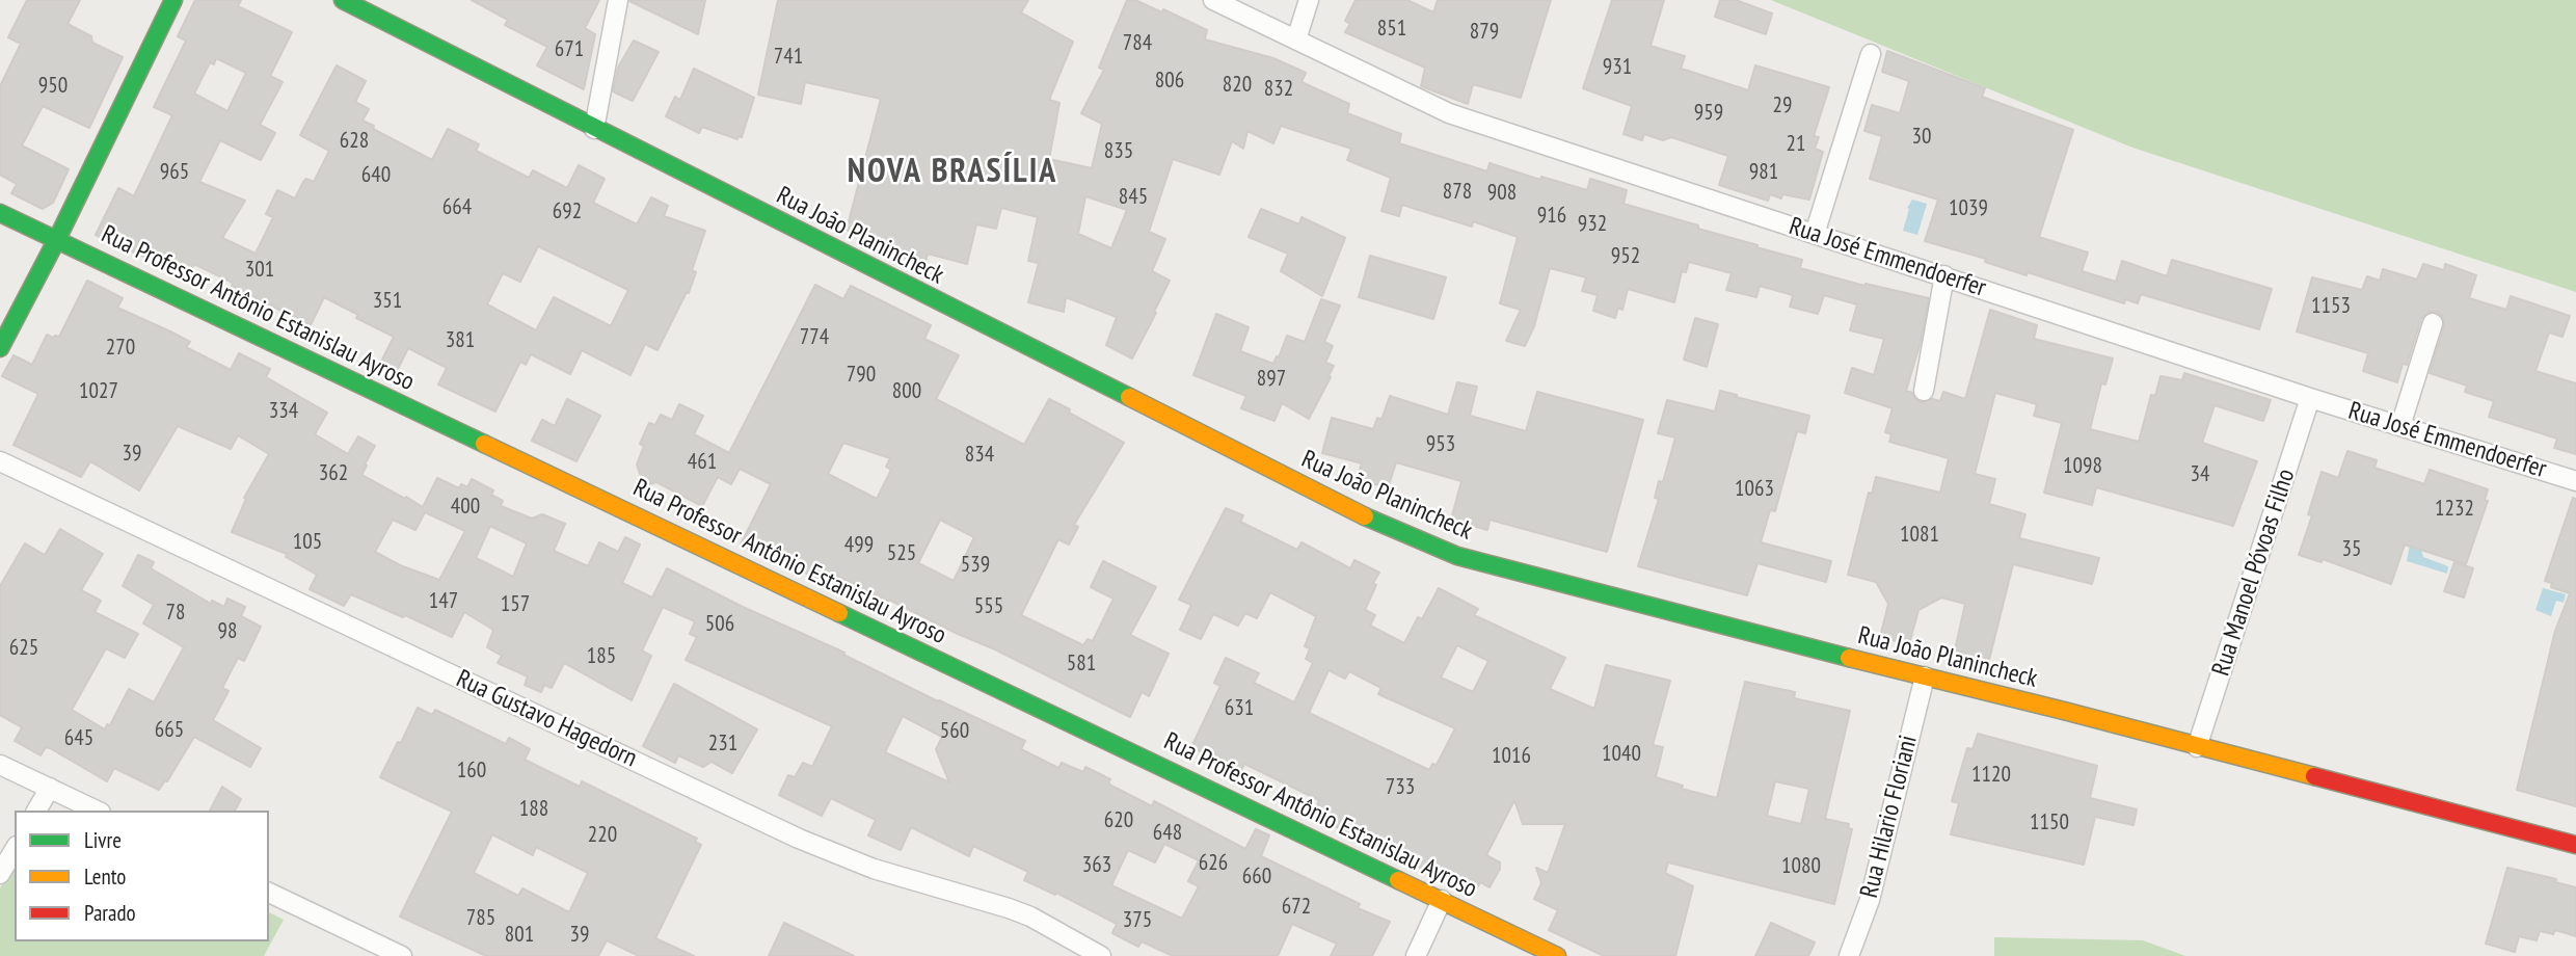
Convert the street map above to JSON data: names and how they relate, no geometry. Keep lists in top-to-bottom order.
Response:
{
  "streets": {
    "main road": ["Rua João Planincheck", "Rua Professor Antônio Estanislau Ayroso"],
    "street": [
      "Rua José Emmendoerfer",
      "Rua Manoel Póvoas Filho",
      "Rua Gustavo Hagedorn",
      "Rua Hilario Floriani"
    ]
  },
  "crossings": [
    ["Rua João Planincheck", "Rua Manoel Póvoas Filho"],
    ["Rua João Planincheck", "Rua Hilario Floriani"],
    ["Rua José Emmendoerfer", "Rua Manoel Póvoas Filho"]
  ],
  "districts": ["NOVA BRASÍLIA"],
  "house_numbers": [
    "851",
    "879",
    "784",
    "671",
    "741",
    "931",
    "806",
    "820",
    "950",
    "832",
    "29",
    "959",
    "30",
    "628",
    "21",
    "835",
    "965",
    "981",
    "640",
    "878",
    "908",
    "845",
    "664",
    "1039",
    "692",
    "916",
    "932",
    "952",
    "301",
    "351",
    "1153",
    "774",
    "381",
    "270",
    "790",
    "897",
    "1027",
    "800",
    "334",
    "953",
    "39",
    "834",
    "461",
    "1098",
    "362",
    "34",
    "1063",
    "400",
    "1232",
    "1081",
    "105",
    "499",
    "35",
    "525",
    "539",
    "147",
    "157",
    "555",
    "78",
    "506",
    "98",
    "625",
    "185",
    "581",
    "631",
    "665",
    "560",
    "645",
    "231",
    "1040",
    "1016",
    "160",
    "1120",
    "733",
    "188",
    "620",
    "1150",
    "648",
    "220",
    "626",
    "363",
    "1080",
    "660",
    "672",
    "785",
    "375",
    "801",
    "39"
  ],
  "legend": ["Livre", "Lento", "Parado"]
}
